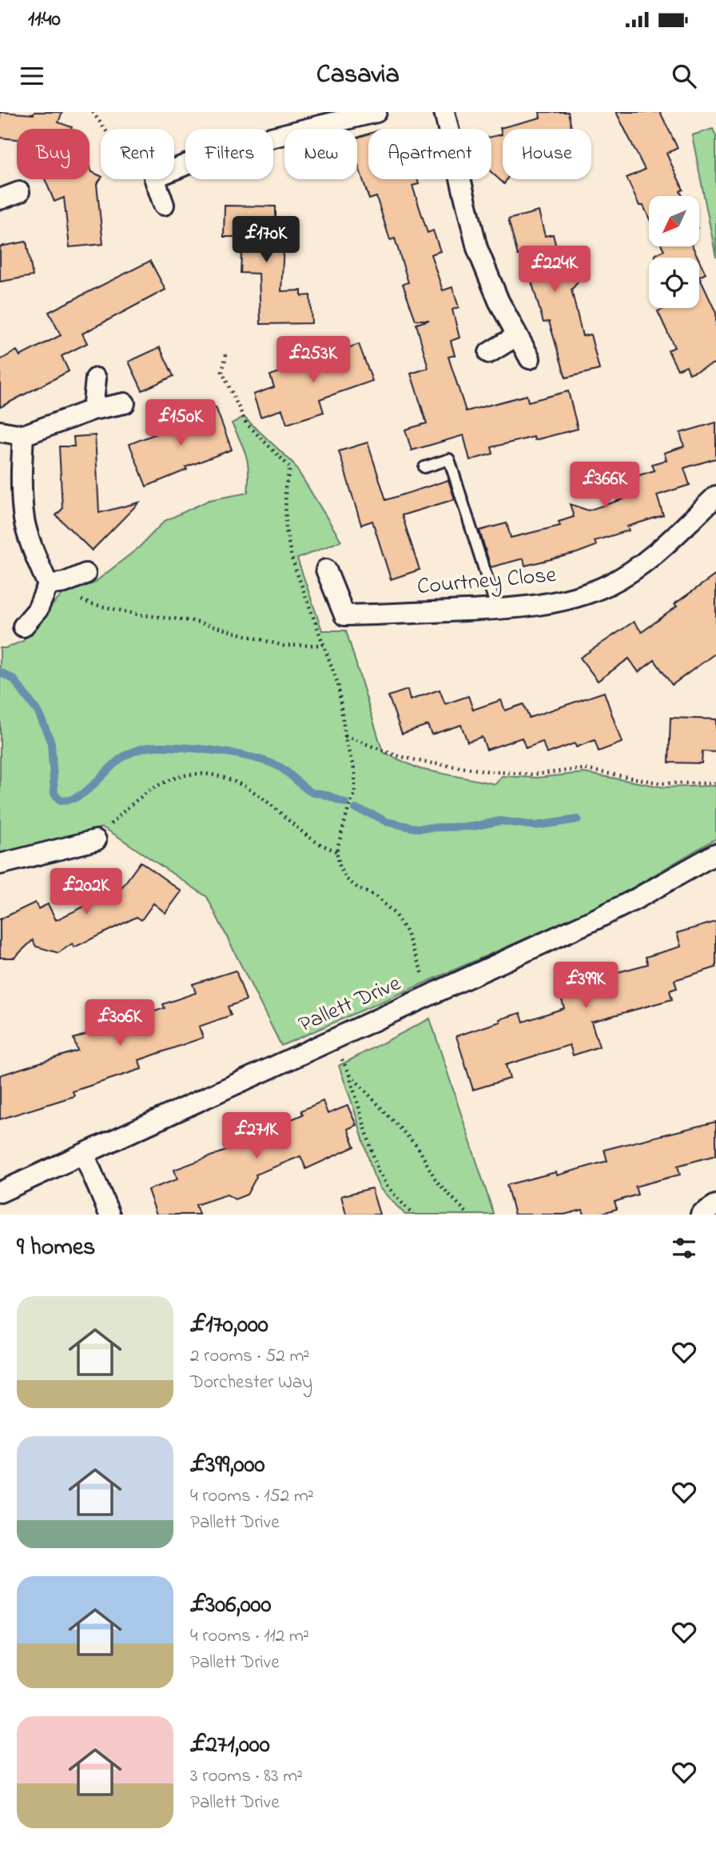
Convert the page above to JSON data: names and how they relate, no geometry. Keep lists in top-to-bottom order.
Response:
{
  "streets": {
    "street": ["Courtney Close", "Pallett Drive"]
  },
  "north": "bottom left",
  "page": {
    "status": "11:40",
    "header": "Casavia",
    "chip": [
      "Buy",
      "Rent",
      "Filters",
      "New",
      "Apartment",
      "House"
    ],
    "price": [
      "£170K",
      "£224K",
      "£253K",
      "£150K",
      "£366K",
      "£202K",
      "£399K",
      "£306K",
      "£271K"
    ],
    "heading": "9 homes",
    "list": [
      {
        "name": "£170,000",
        "note": "2 rooms · 52 m² · Dorchester Way"
      },
      {
        "name": "£399,000",
        "note": "4 rooms · 152 m² · Pallett Drive"
      },
      {
        "name": "£306,000",
        "note": "4 rooms · 112 m² · Pallett Drive"
      },
      {
        "name": "£271,000",
        "note": "3 rooms · 83 m² · Pallett Drive"
      }
    ]
  }
}
